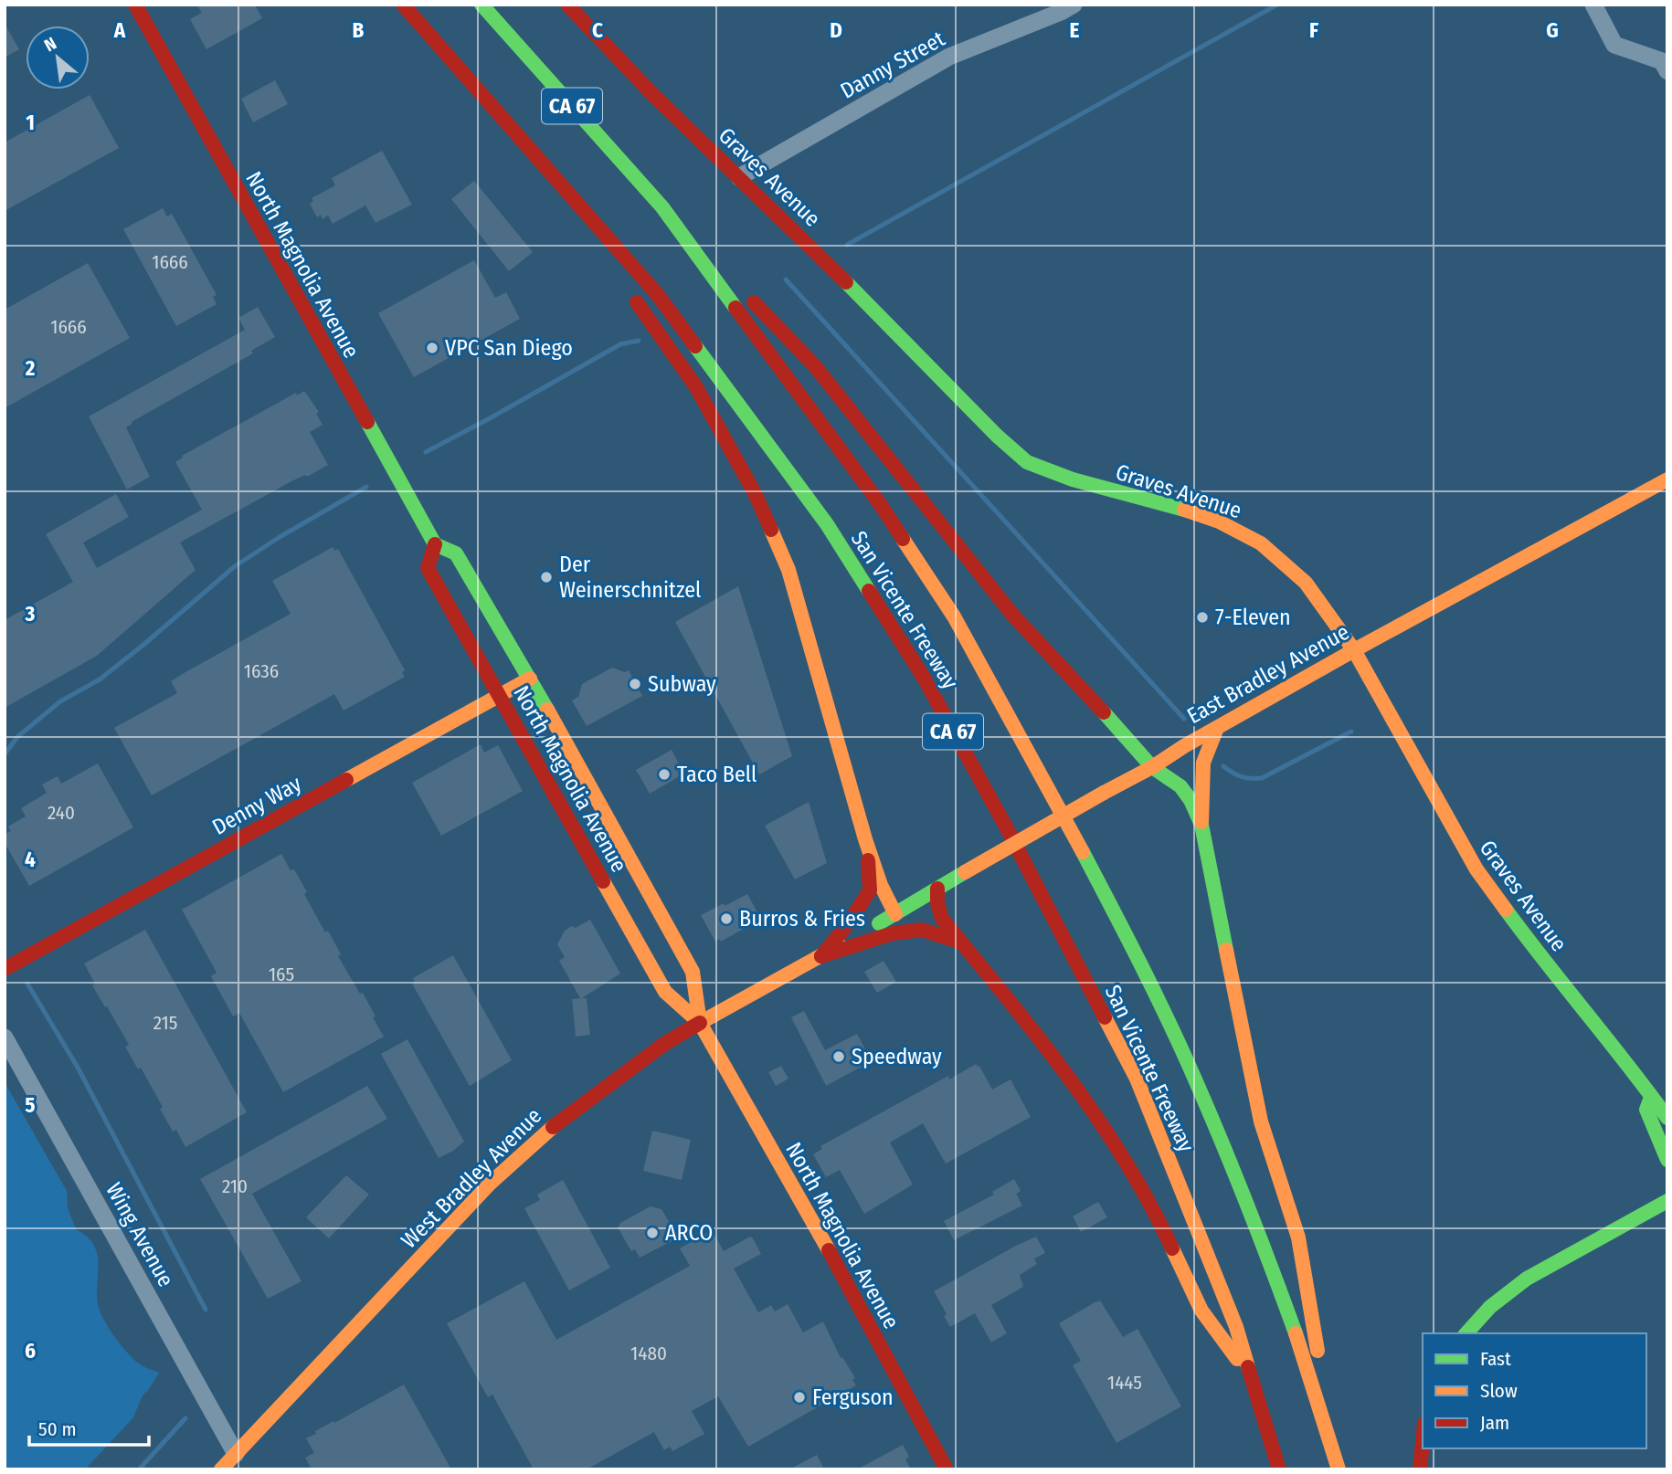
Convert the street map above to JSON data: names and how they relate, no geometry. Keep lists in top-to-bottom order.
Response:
{
  "streets": {
    "main road": [
      "CA 67",
      "Graves Avenue",
      "North Magnolia Avenue",
      "San Vicente Freeway",
      "East Bradley Avenue",
      "Denny Way",
      "West Bradley Avenue"
    ],
    "street": ["Danny Street", "Wing Avenue"]
  },
  "crossings": [
    ["Danny Street", "Graves Avenue"],
    ["Graves Avenue", "East Bradley Avenue"],
    ["North Magnolia Avenue", "Denny Way"],
    ["North Magnolia Avenue", "West Bradley Avenue"],
    ["East Bradley Avenue", "West Bradley Avenue"],
    ["West Bradley Avenue", "Wing Avenue"]
  ],
  "places": [
    "VPC San Diego",
    "Der Weinerschnitzel",
    "7-Eleven",
    "Subway",
    "Taco Bell",
    "Burros & Fries",
    "Speedway",
    "ARCO",
    "Ferguson"
  ],
  "house_numbers": [
    "1666",
    "1666",
    "1636",
    "240",
    "165",
    "215",
    "210",
    "1480",
    "1445"
  ],
  "legend": ["Fast", "Slow", "Jam"],
  "scale_bar": "50 m",
  "north": "top left",
  "grid": {
    "columns": [
      "A",
      "B",
      "C",
      "D",
      "E",
      "F",
      "G"
    ],
    "rows": [
      "1",
      "2",
      "3",
      "4",
      "5",
      "6"
    ]
  }
}
